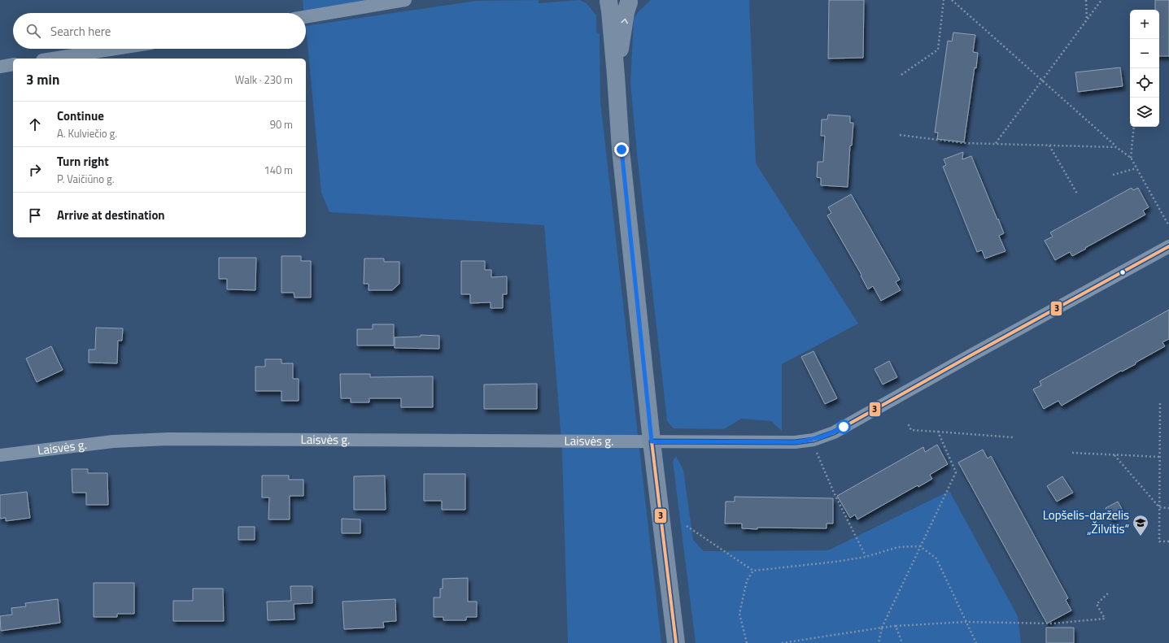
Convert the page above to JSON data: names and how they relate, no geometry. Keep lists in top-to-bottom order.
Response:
{
  "streets": {
    "street": ["Laisvės g."]
  },
  "places": {
    "school or university": ["Lopšelis-darželis „Žilvitis“"]
  },
  "lines": ["transit line 3"],
  "page": {
    "map_buttons": ["+", "−"],
    "search": "Search here",
    "heading": ["3 min", "Walk · 230 m"],
    "list": [
      ["Continue", "A. Kulviečio g.", "90 m"],
      ["Turn right", "P. Vaičiūno g.", "140 m"],
      "Arrive at destination"
    ]
  }
}
